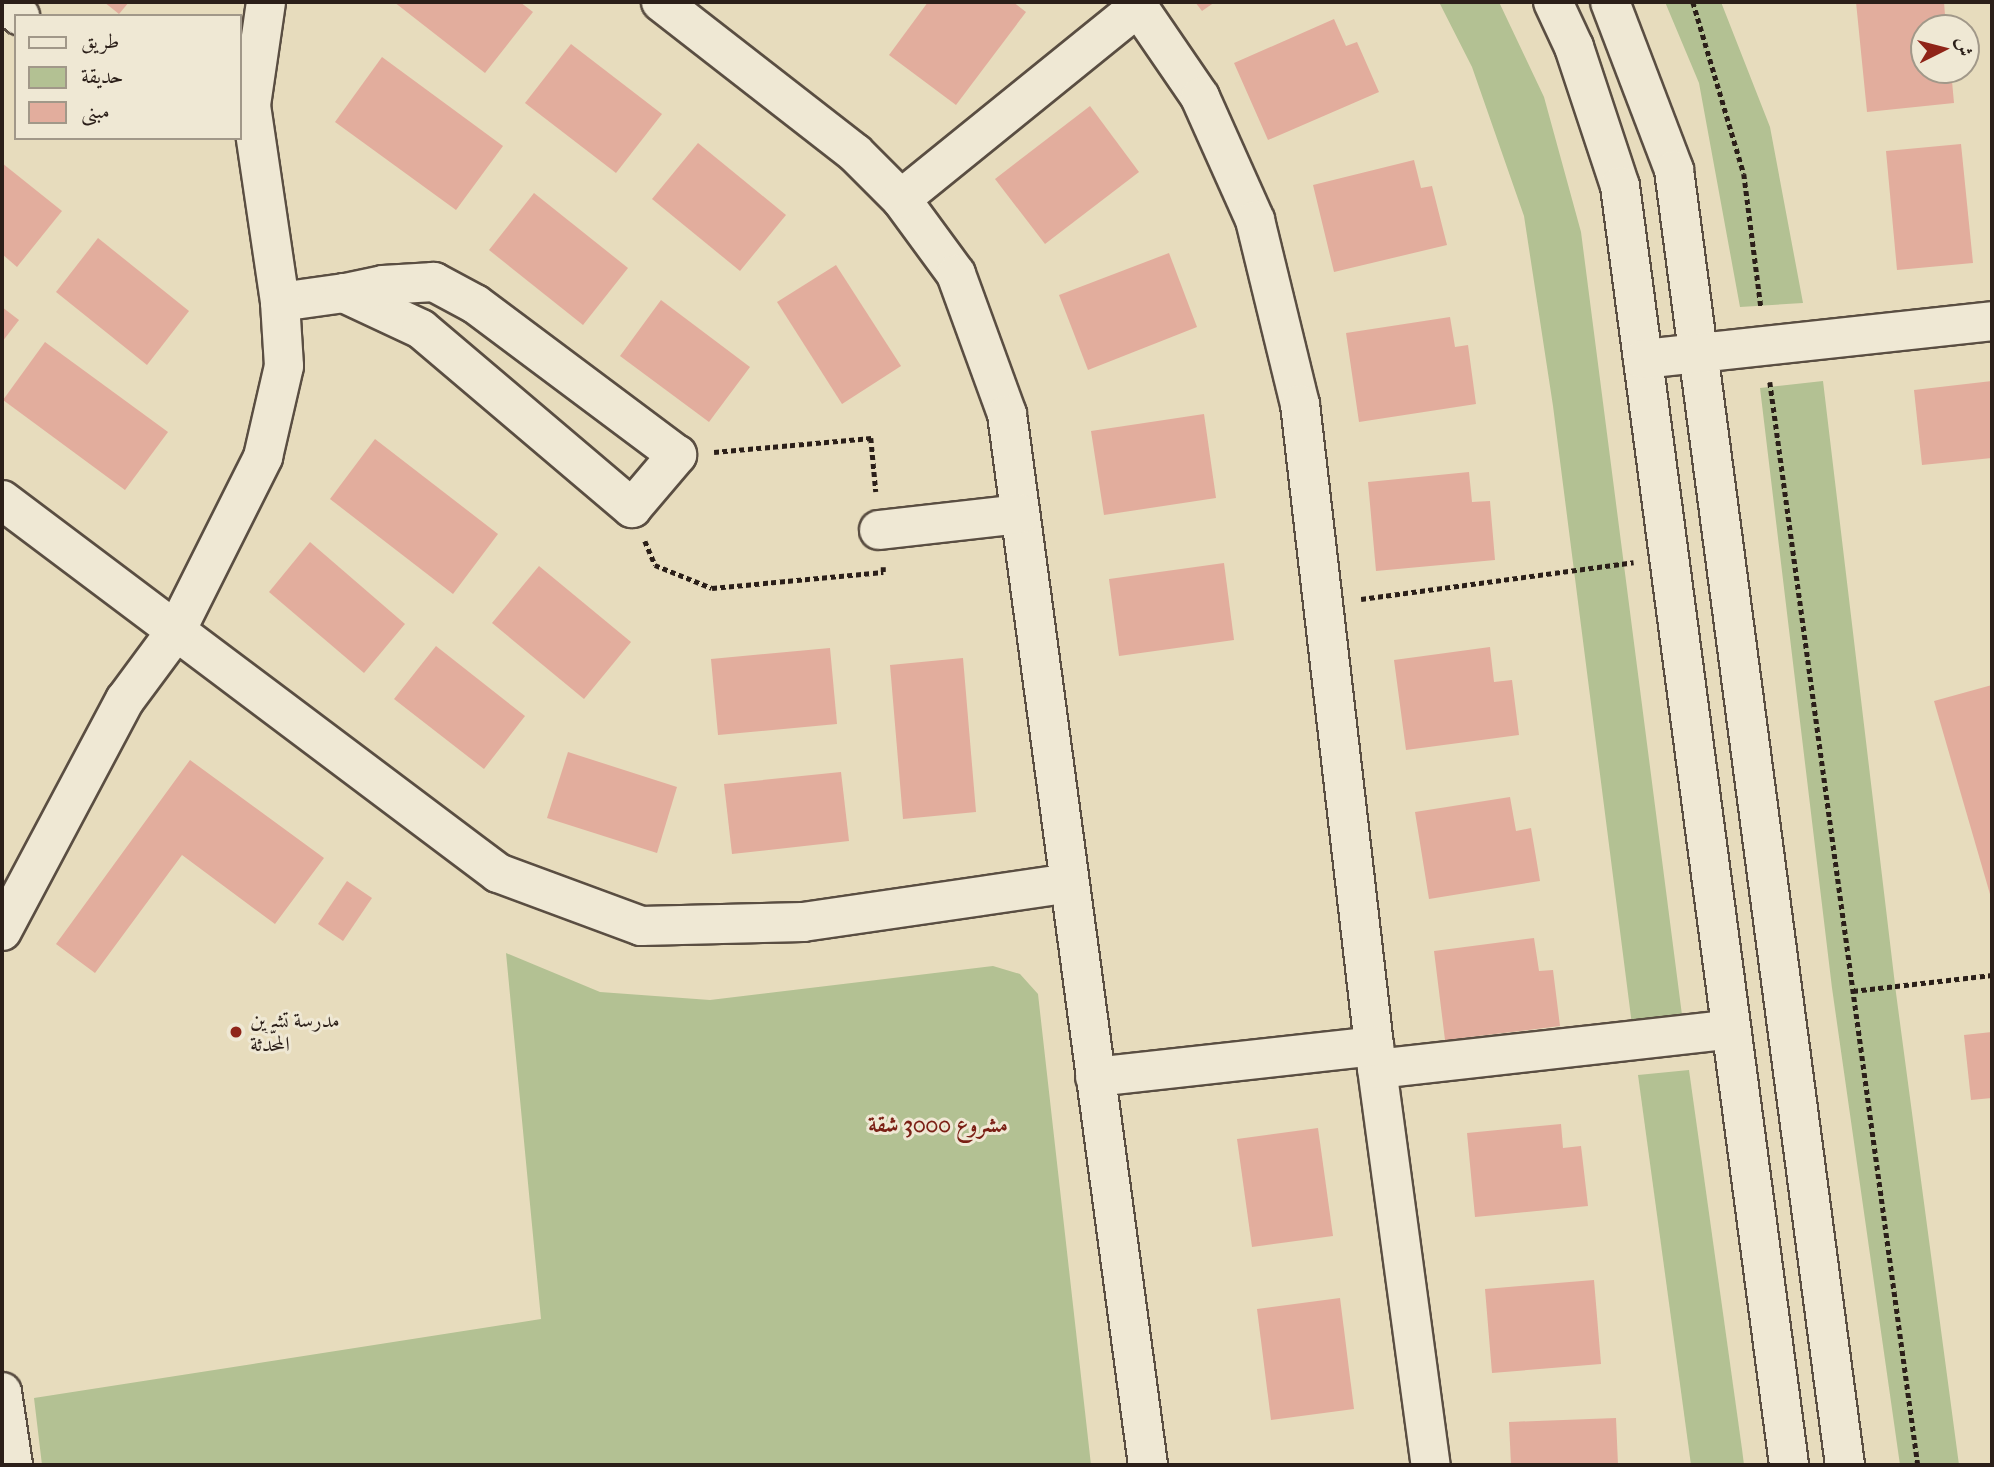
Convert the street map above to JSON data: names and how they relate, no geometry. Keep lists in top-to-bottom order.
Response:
{
  "districts": ["مشروع 3000 شقة"],
  "places": ["مدرسة تشرين المحّدثة"],
  "legend": ["طريق", "حديقة", "مبنى"],
  "north": "right"
}
